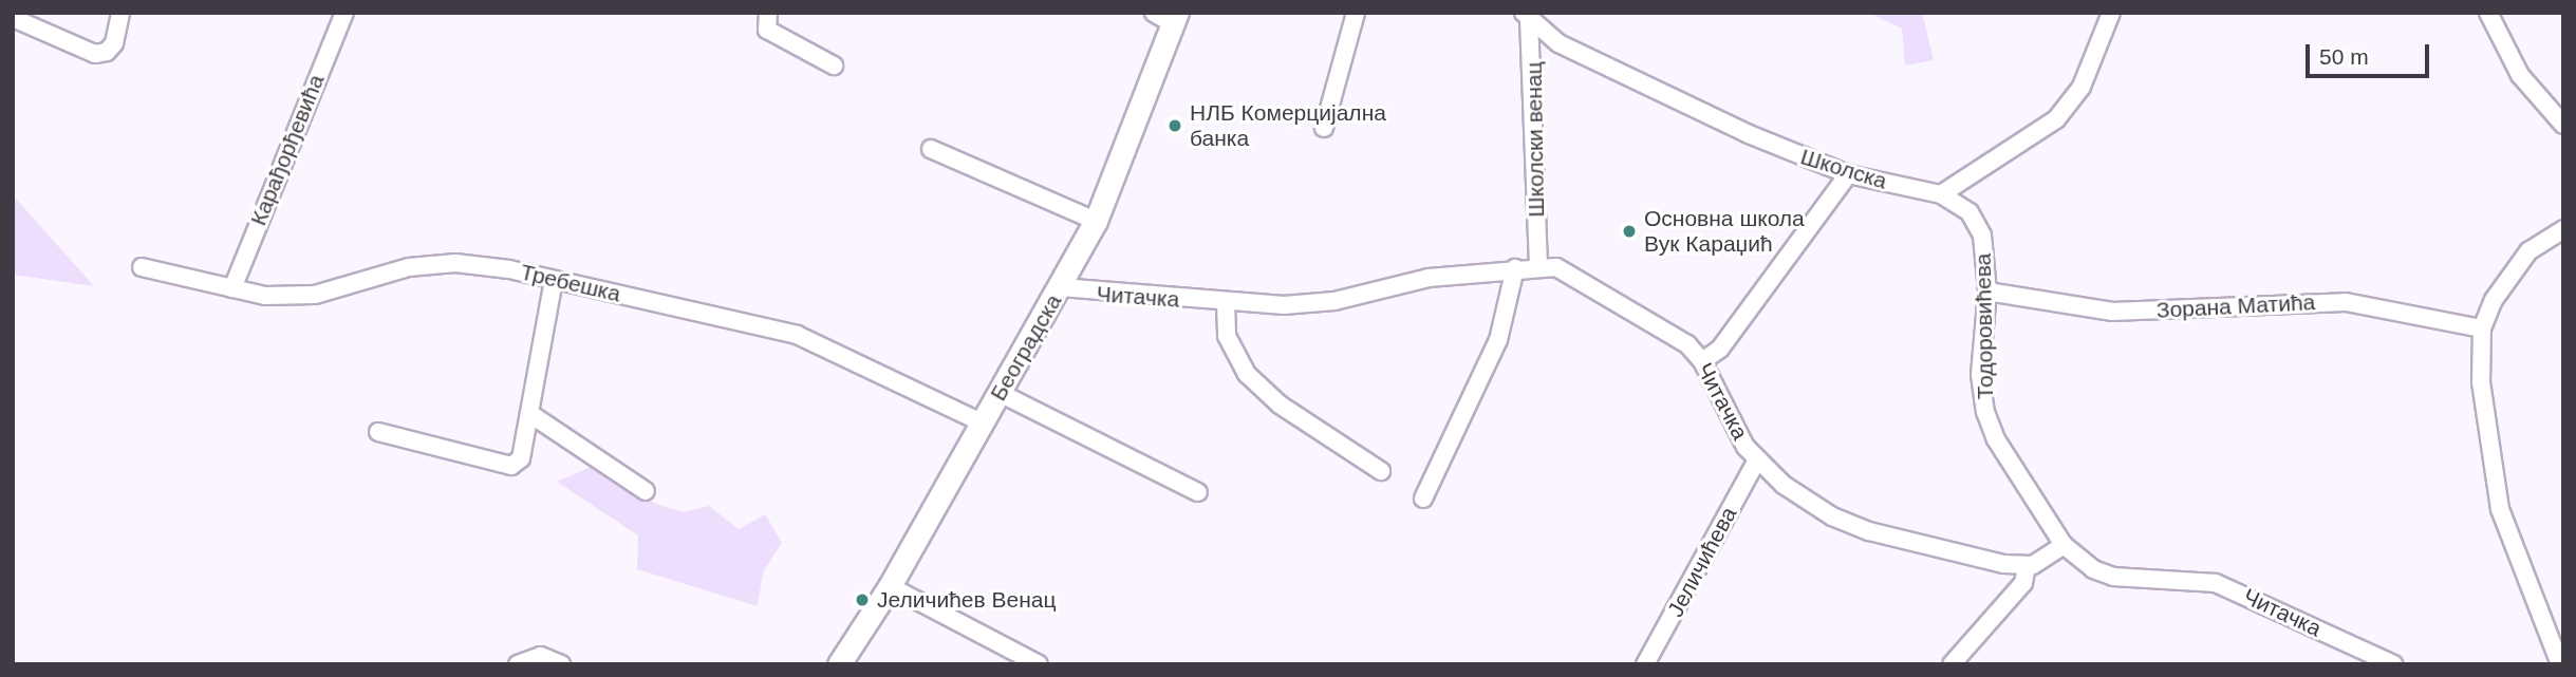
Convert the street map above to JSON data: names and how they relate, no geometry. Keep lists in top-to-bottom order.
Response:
{
  "streets": {
    "main road": ["Београдска"],
    "street": [
      "Школски венац",
      "Карађорђевића",
      "Школска",
      "Требешка",
      "Читачка",
      "Зорана Матића",
      "Тодоровићева",
      "Јеличићева"
    ]
  },
  "crossings": [
    ["Школски венац", "Школска"],
    ["Школски венац", "Читачка"],
    ["Карађорђевића", "Требешка"],
    ["Школска", "Тодоровићева"],
    ["Требешка", "Београдска"],
    ["Читачка", "Тодоровићева"],
    ["Читачка", "Београдска"],
    ["Читачка", "Јеличићева"],
    ["Зорана Матића", "Тодоровићева"]
  ],
  "places": ["НЛБ Комерцијална банка", "Основна школа Вук Караџић", "Јеличићев Венац"],
  "scale_bar": "50 m"
}
